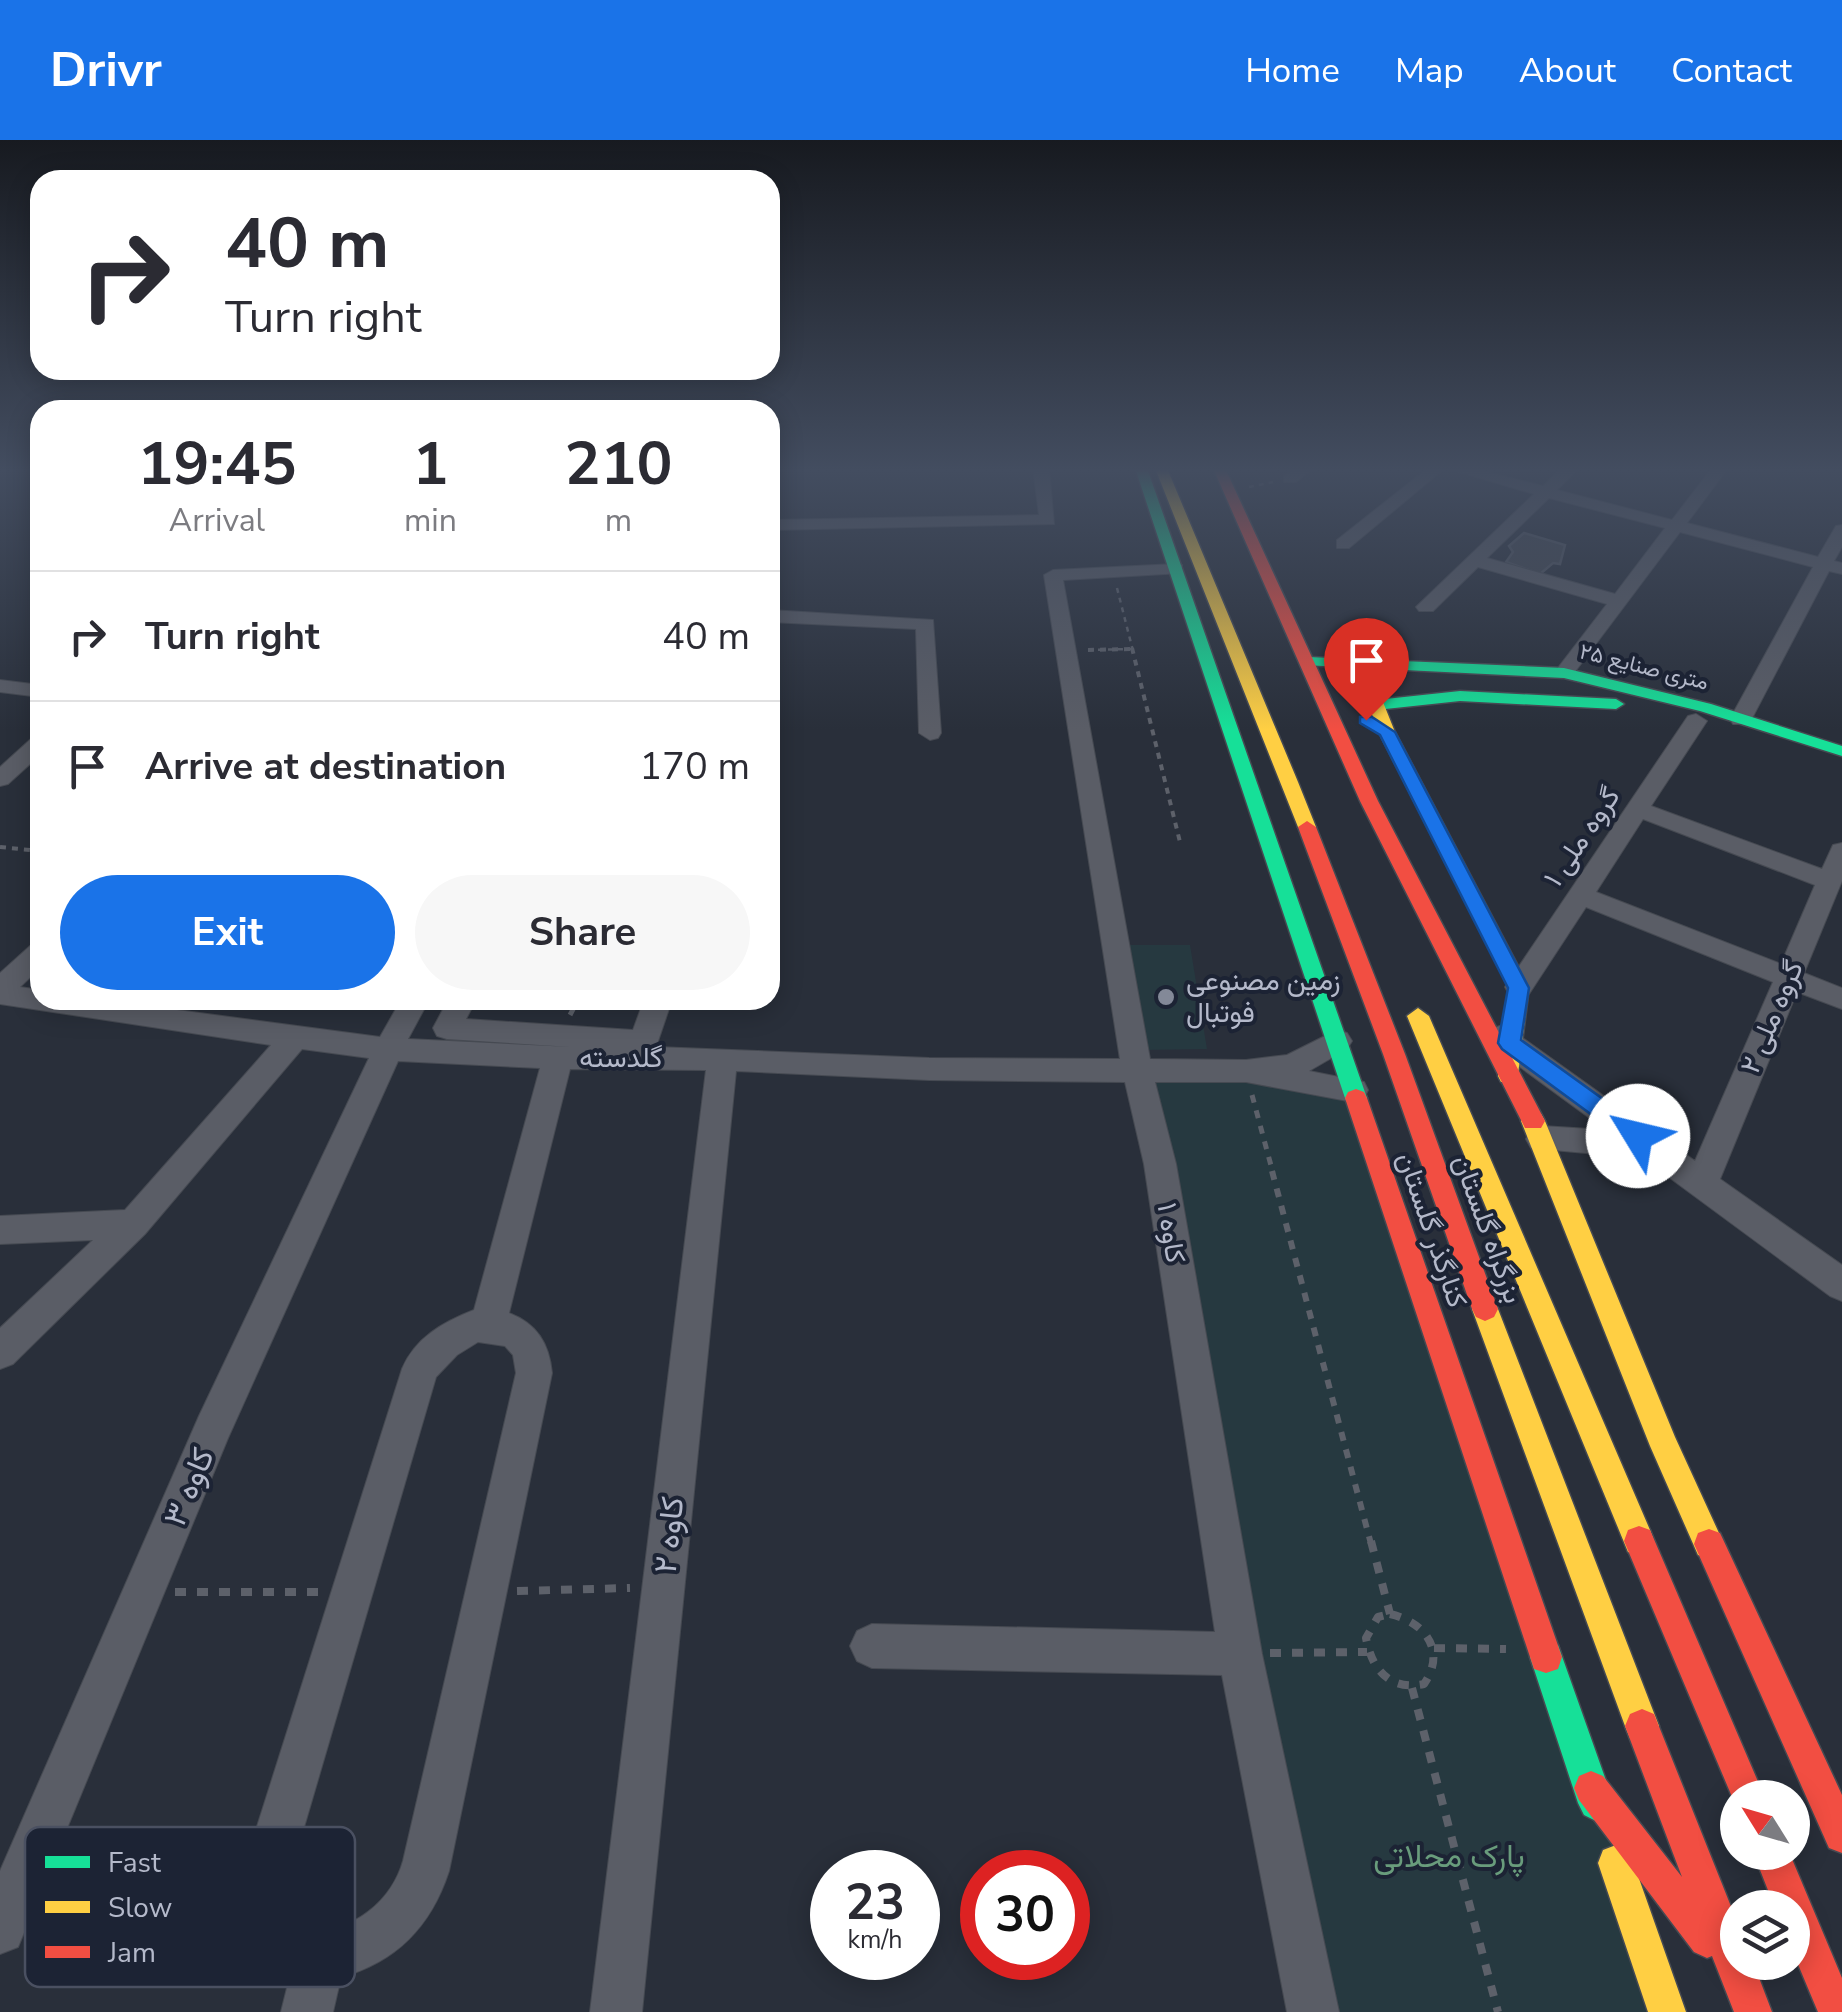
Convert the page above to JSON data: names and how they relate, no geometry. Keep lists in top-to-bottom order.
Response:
{
  "streets": {
    "main road": ["۲۵ متری صنایع", "بزرگراه گلستان", "کنارگذر گلستان"],
    "street": [
      "گروه ملی ۱",
      "گروه ملی ۲",
      "گلدسته",
      "کاوه ۱",
      "کاوه ۳",
      "کاوه ۲"
    ]
  },
  "crossings": [
    ["۲۵ متری صنایع", "گروه ملی ۱"],
    ["گلدسته", "کاوه ۱"],
    ["گلدسته", "کاوه ۳"],
    ["گلدسته", "کاوه ۲"],
    ["کنارگذر گلستان", "کاوه ۱"]
  ],
  "parks": ["پارک محلاتی"],
  "places": ["زمین مصنوعی فوتبال"],
  "legend": ["Fast", "Slow", "Jam"],
  "north": "top left",
  "page": {
    "header": "Drivr",
    "nav": [
      "Home",
      "Map",
      "About",
      "Contact"
    ],
    "turn": ["40 m", "Turn right"],
    "eta": [
      "19:45",
      "Arrival",
      "1",
      "min",
      "210",
      "m"
    ],
    "list": [
      {
        "name": "Turn right",
        "value": "40 m"
      },
      {
        "name": "Arrive at destination",
        "value": "170 m"
      }
    ],
    "buttons": ["Exit", "Share"],
    "speed": "23 km/h",
    "limit": "30"
  }
}
